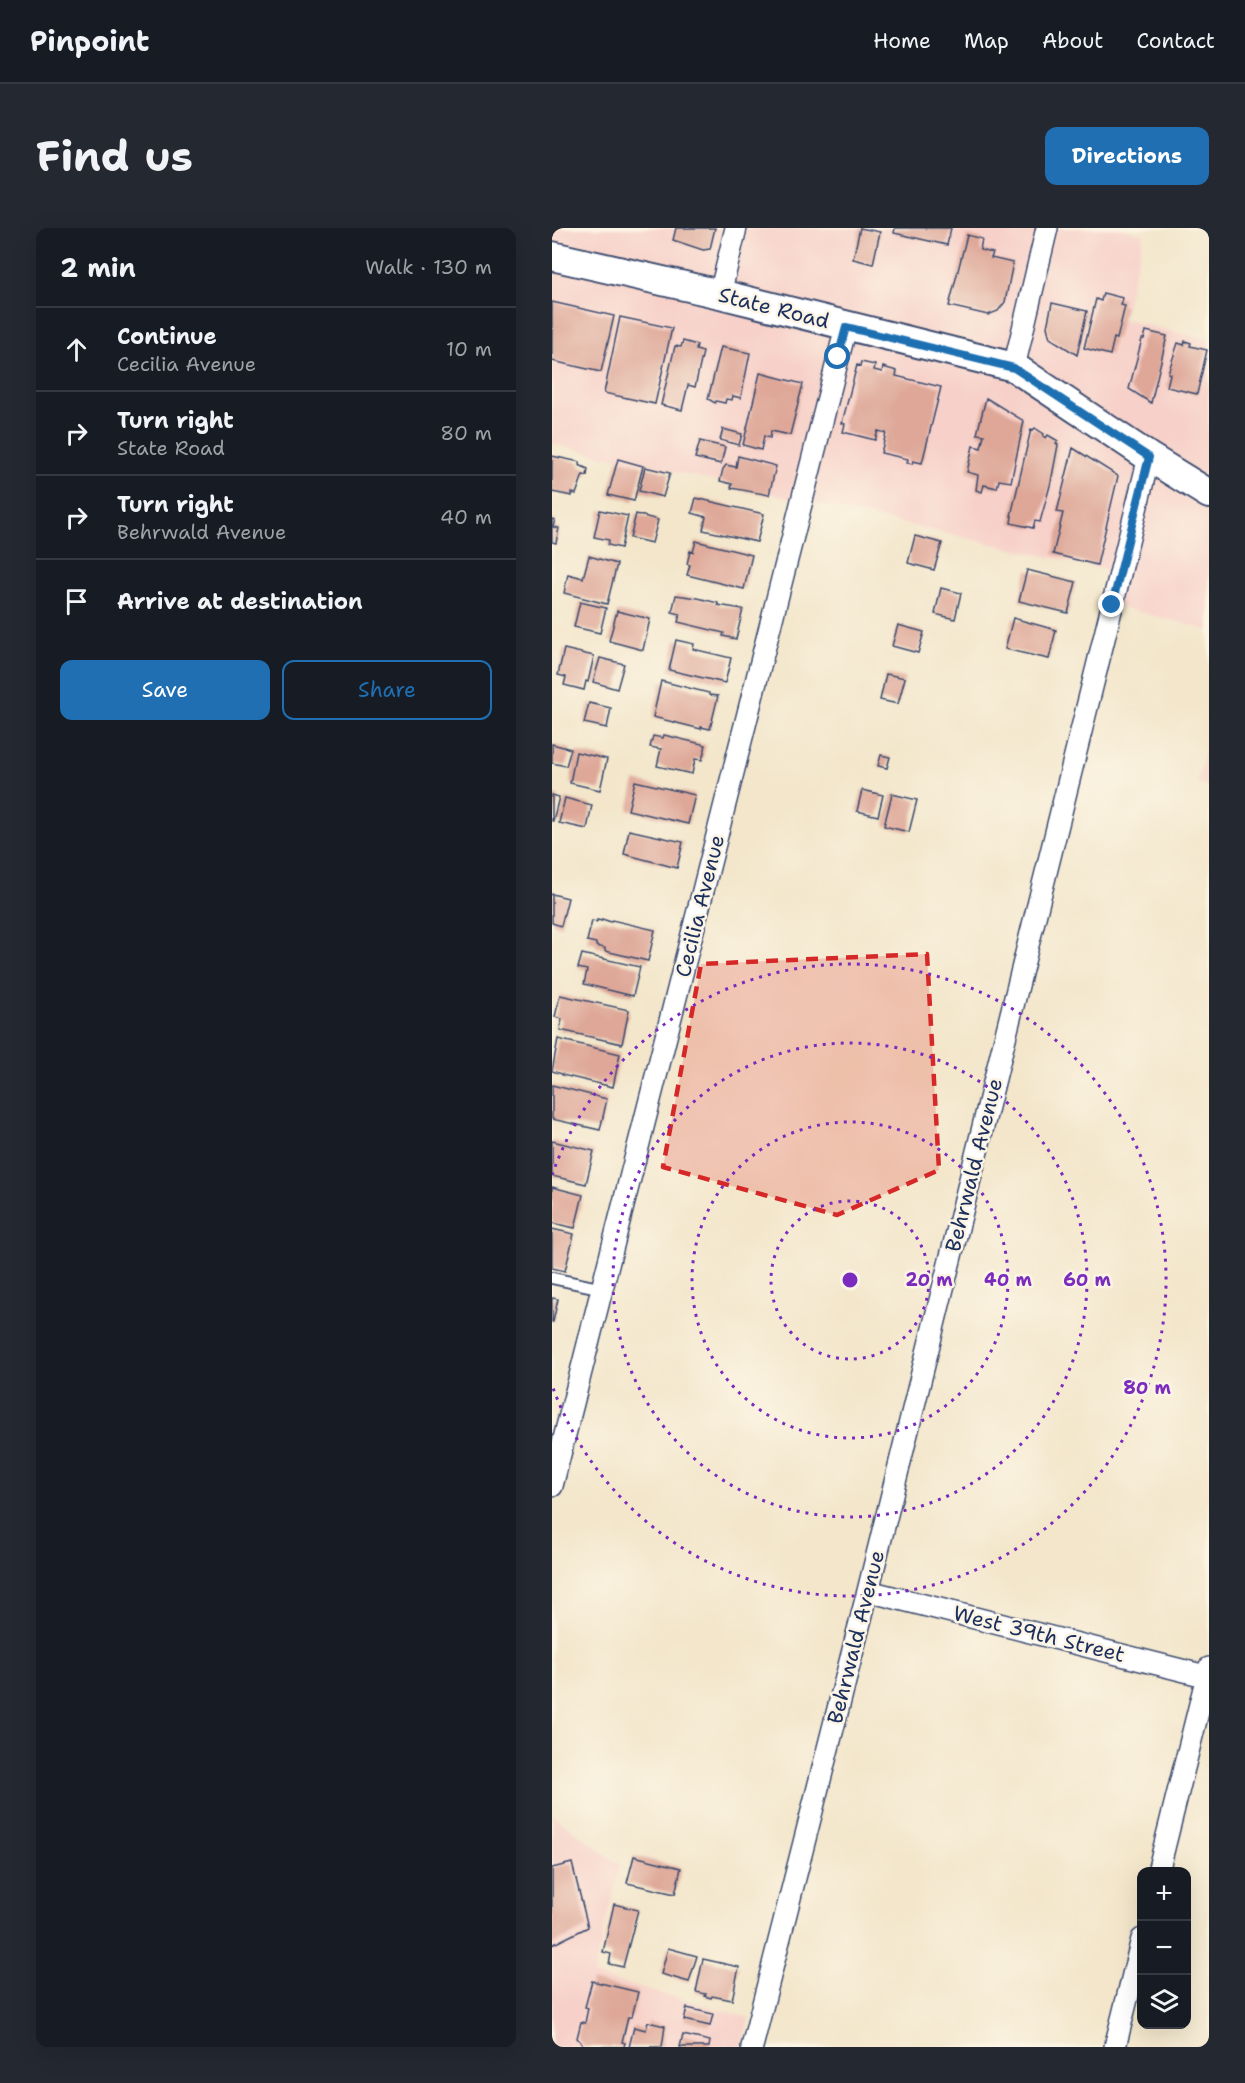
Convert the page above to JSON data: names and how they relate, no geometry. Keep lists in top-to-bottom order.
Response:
{
  "streets": {
    "main road": ["State Road"],
    "street": ["Cecilia Avenue", "Behrwald Avenue", "West 39th Street"]
  },
  "crossings": [
    ["State Road", "Cecilia Avenue"],
    ["State Road", "Behrwald Avenue"],
    ["Behrwald Avenue", "West 39th Street"]
  ],
  "page": {
    "header": "Pinpoint",
    "nav": [
      "Home",
      "Map",
      "About",
      "Contact"
    ],
    "buttons": [
      "Directions",
      ["Save", "Share"]
    ],
    "title": "Find us",
    "heading": ["2 min", "Walk · 130 m"],
    "list": [
      ["Continue", "Cecilia Avenue", "10 m"],
      ["Turn right", "State Road", "80 m"],
      ["Turn right", "Behrwald Avenue", "40 m"],
      "Arrive at destination"
    ],
    "map_buttons": ["+", "−"]
  },
  "rings": [
    "20 m",
    "40 m",
    "60 m",
    "80 m"
  ]
}
